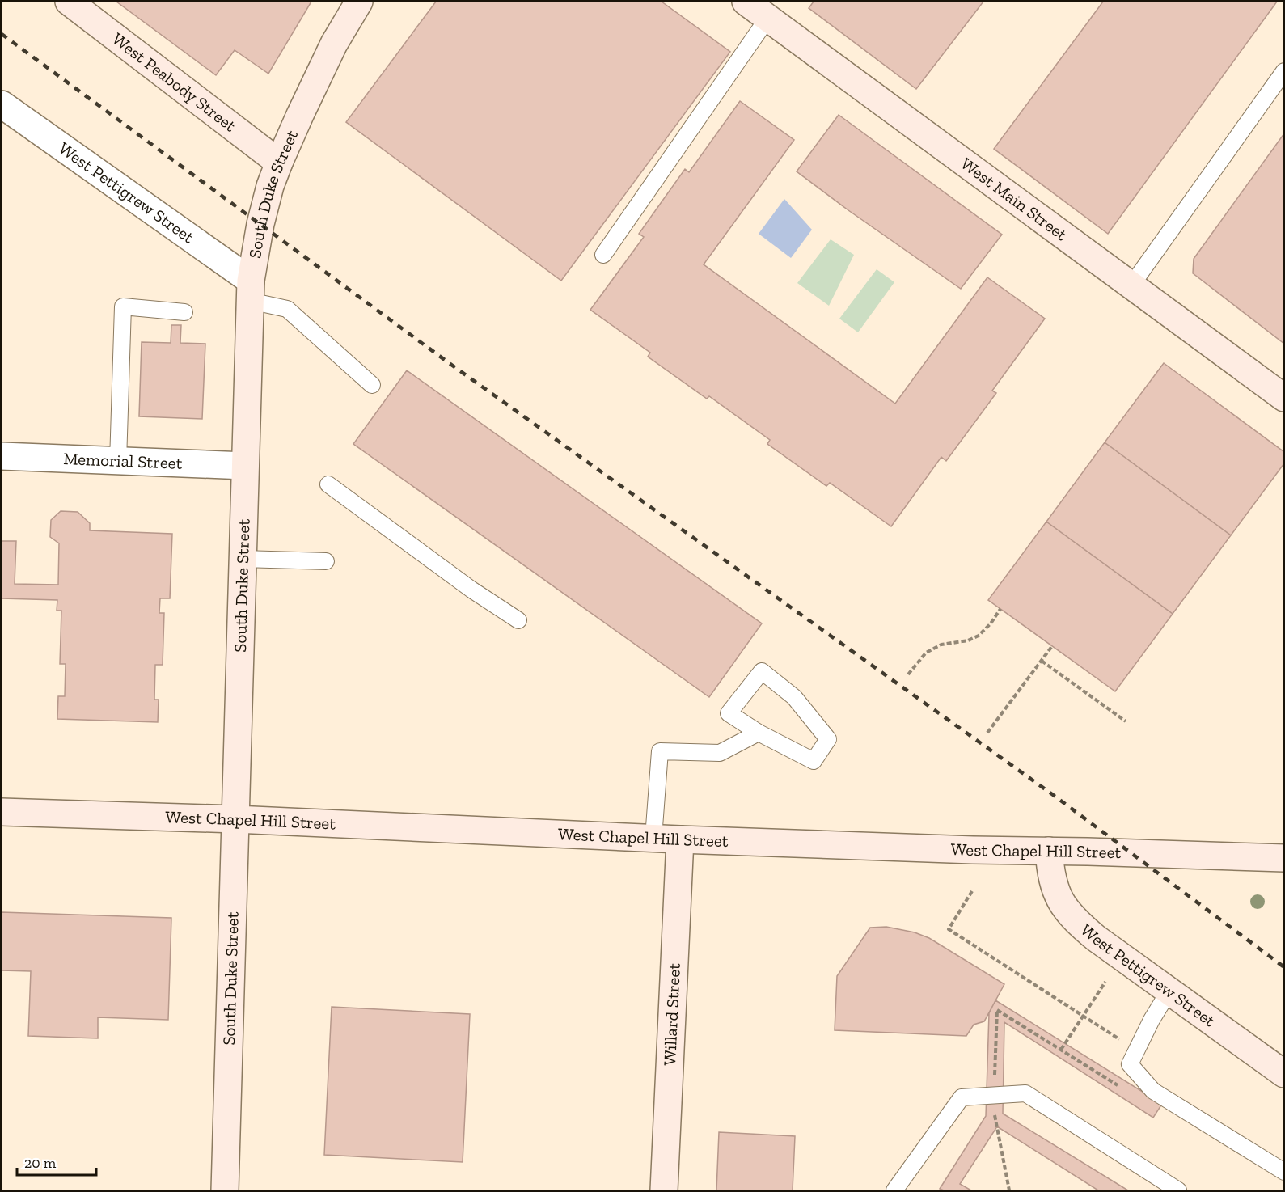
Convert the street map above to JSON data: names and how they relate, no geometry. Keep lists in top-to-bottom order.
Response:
{
  "streets": {
    "main road": [
      "West Peabody Street",
      "West Pettigrew Street",
      "South Duke Street",
      "West Main Street",
      "West Chapel Hill Street",
      "Willard Street"
    ],
    "street": ["Memorial Street"]
  },
  "crossings": [
    ["West Peabody Street", "South Duke Street"],
    ["West Pettigrew Street", "South Duke Street"],
    ["West Pettigrew Street", "West Chapel Hill Street"],
    ["South Duke Street", "Memorial Street"],
    ["South Duke Street", "West Chapel Hill Street"],
    ["West Chapel Hill Street", "Willard Street"]
  ],
  "scale_bar": "20 m"
}
